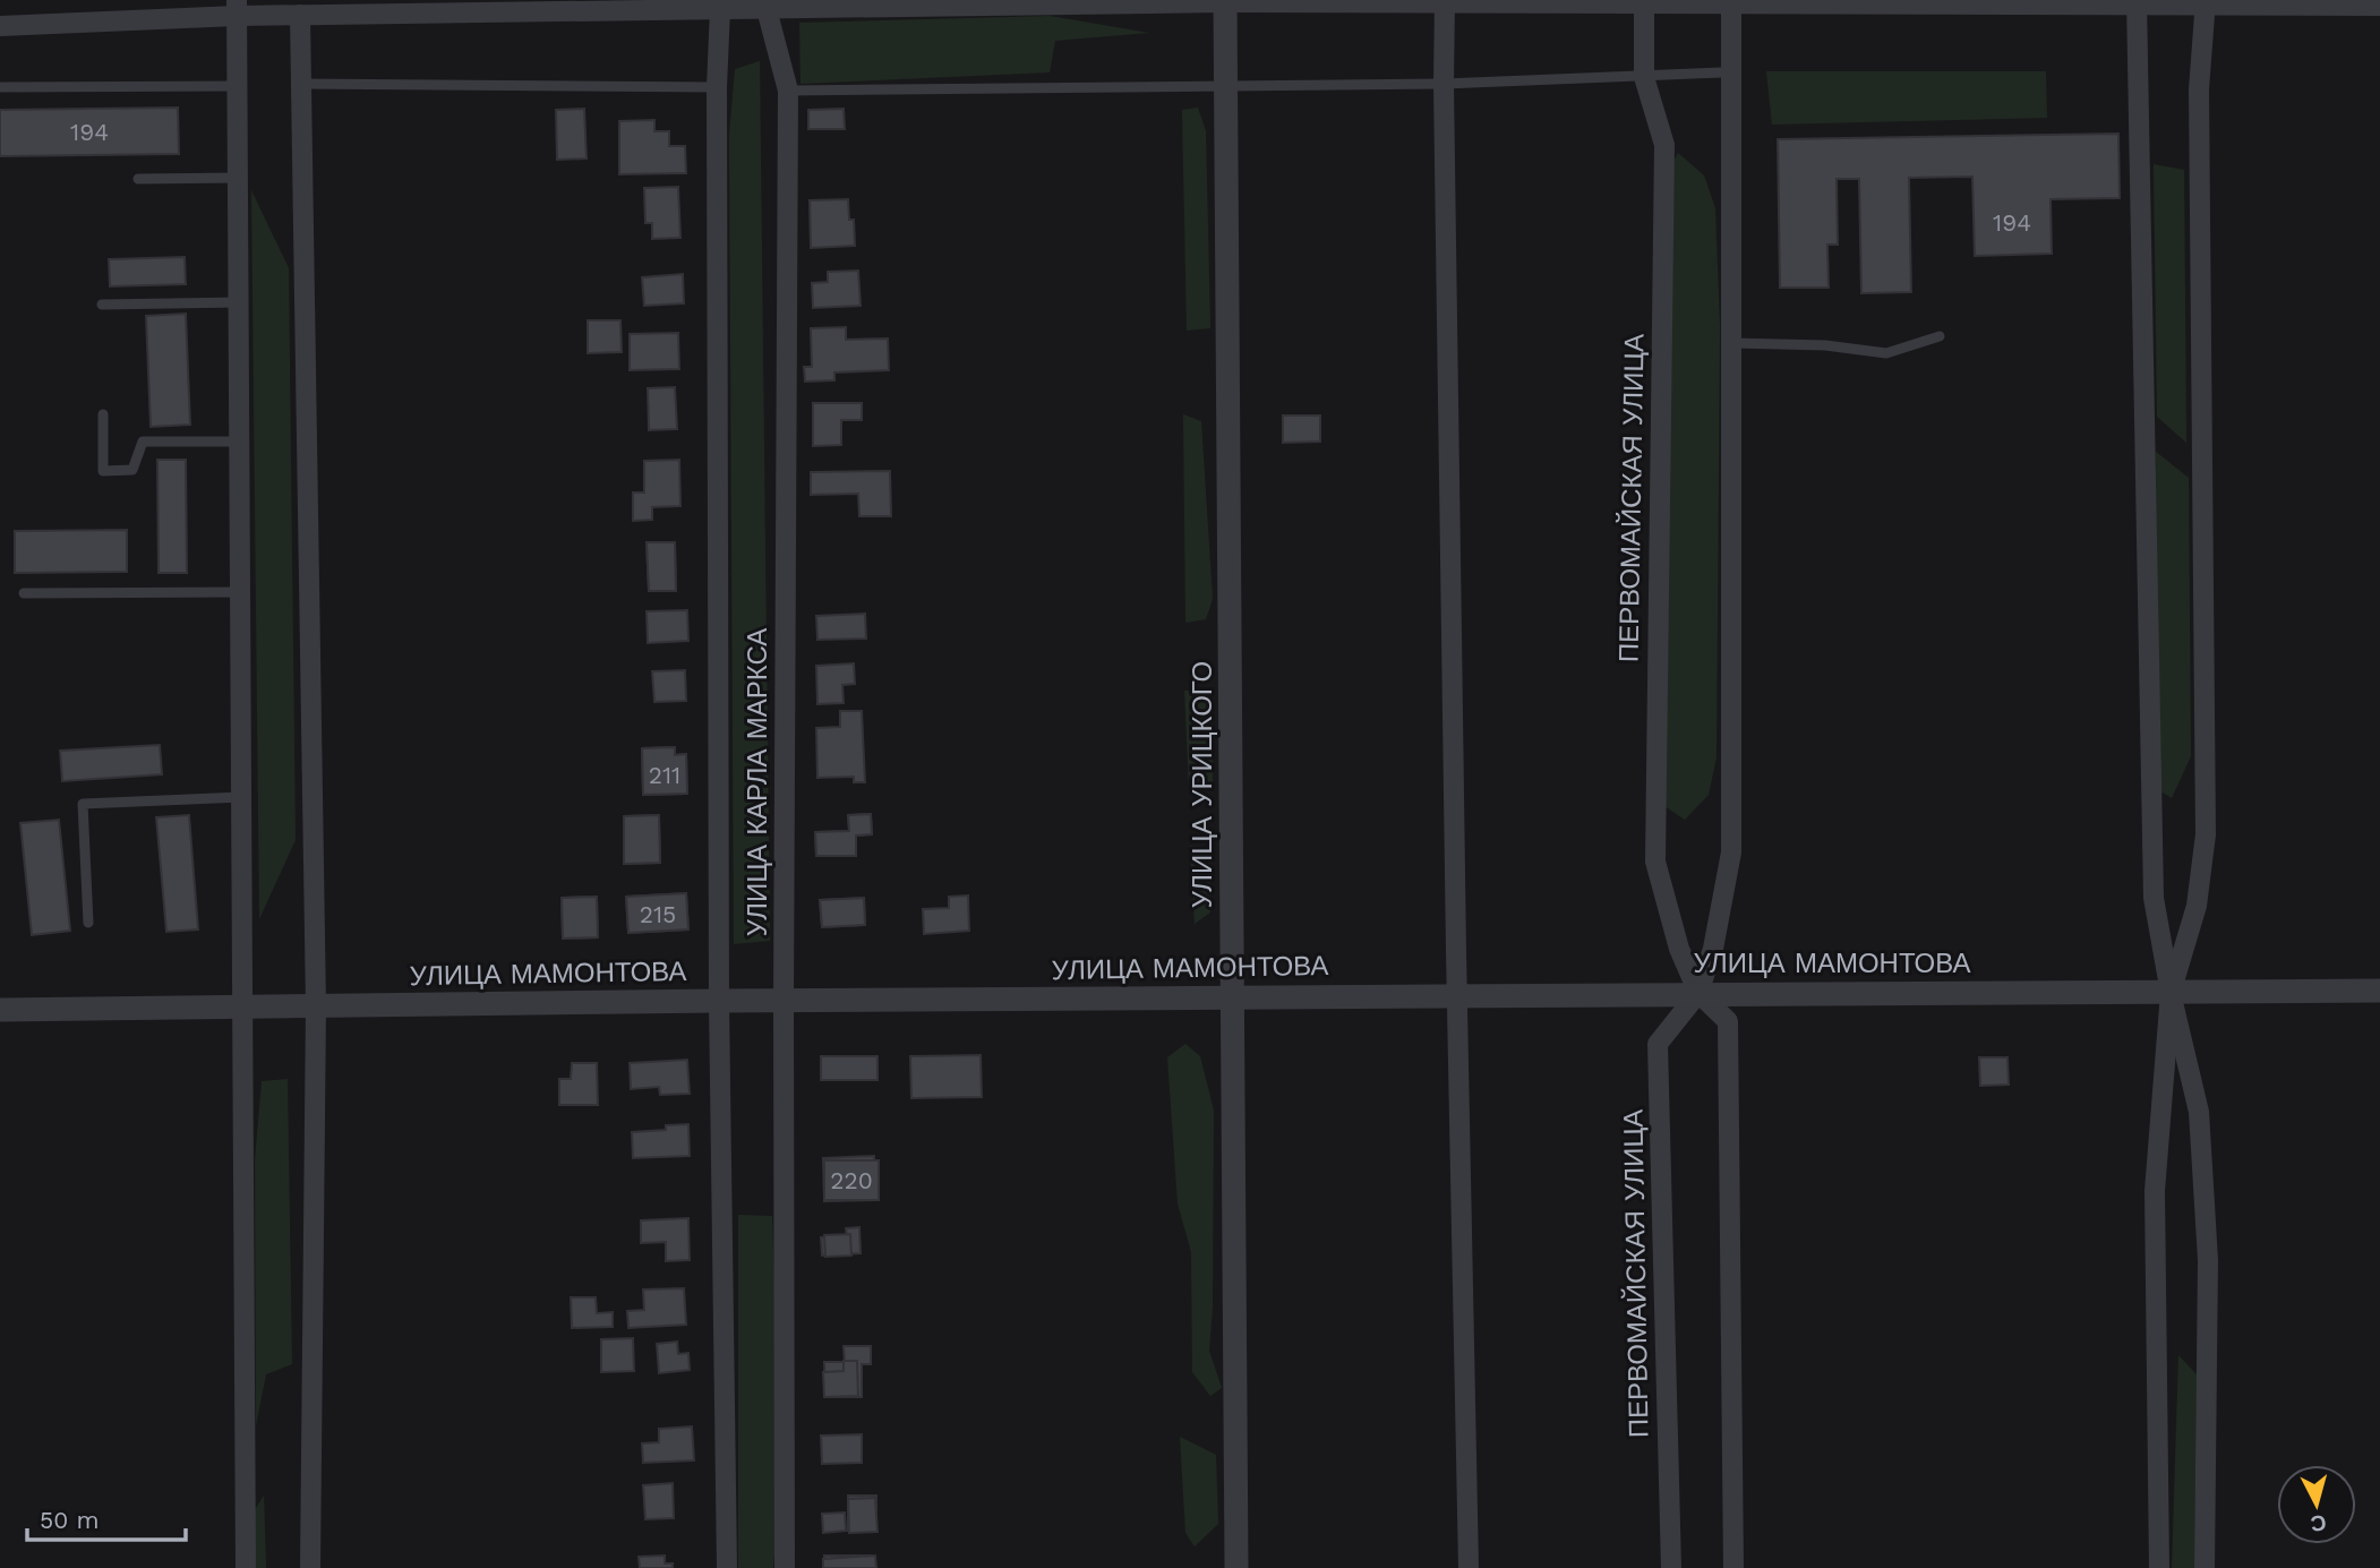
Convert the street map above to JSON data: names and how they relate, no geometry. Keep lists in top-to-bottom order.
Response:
{
  "streets": {
    "street": [
      "ПЕРВОМАЙСКАЯ УЛИЦА",
      "УЛИЦА КАРЛА МАРКСА",
      "УЛИЦА УРИЦКОГО",
      "УЛИЦА МАМОНТОВА"
    ]
  },
  "crossings": [
    ["ПЕРВОМАЙСКАЯ УЛИЦА", "УЛИЦА МАМОНТОВА"],
    ["УЛИЦА КАРЛА МАРКСА", "УЛИЦА МАМОНТОВА"],
    ["УЛИЦА УРИЦКОГО", "УЛИЦА МАМОНТОВА"]
  ],
  "house_numbers": [
    "194",
    "194",
    "211",
    "215",
    "220"
  ],
  "scale_bar": "50 m",
  "north": "bottom"
}
